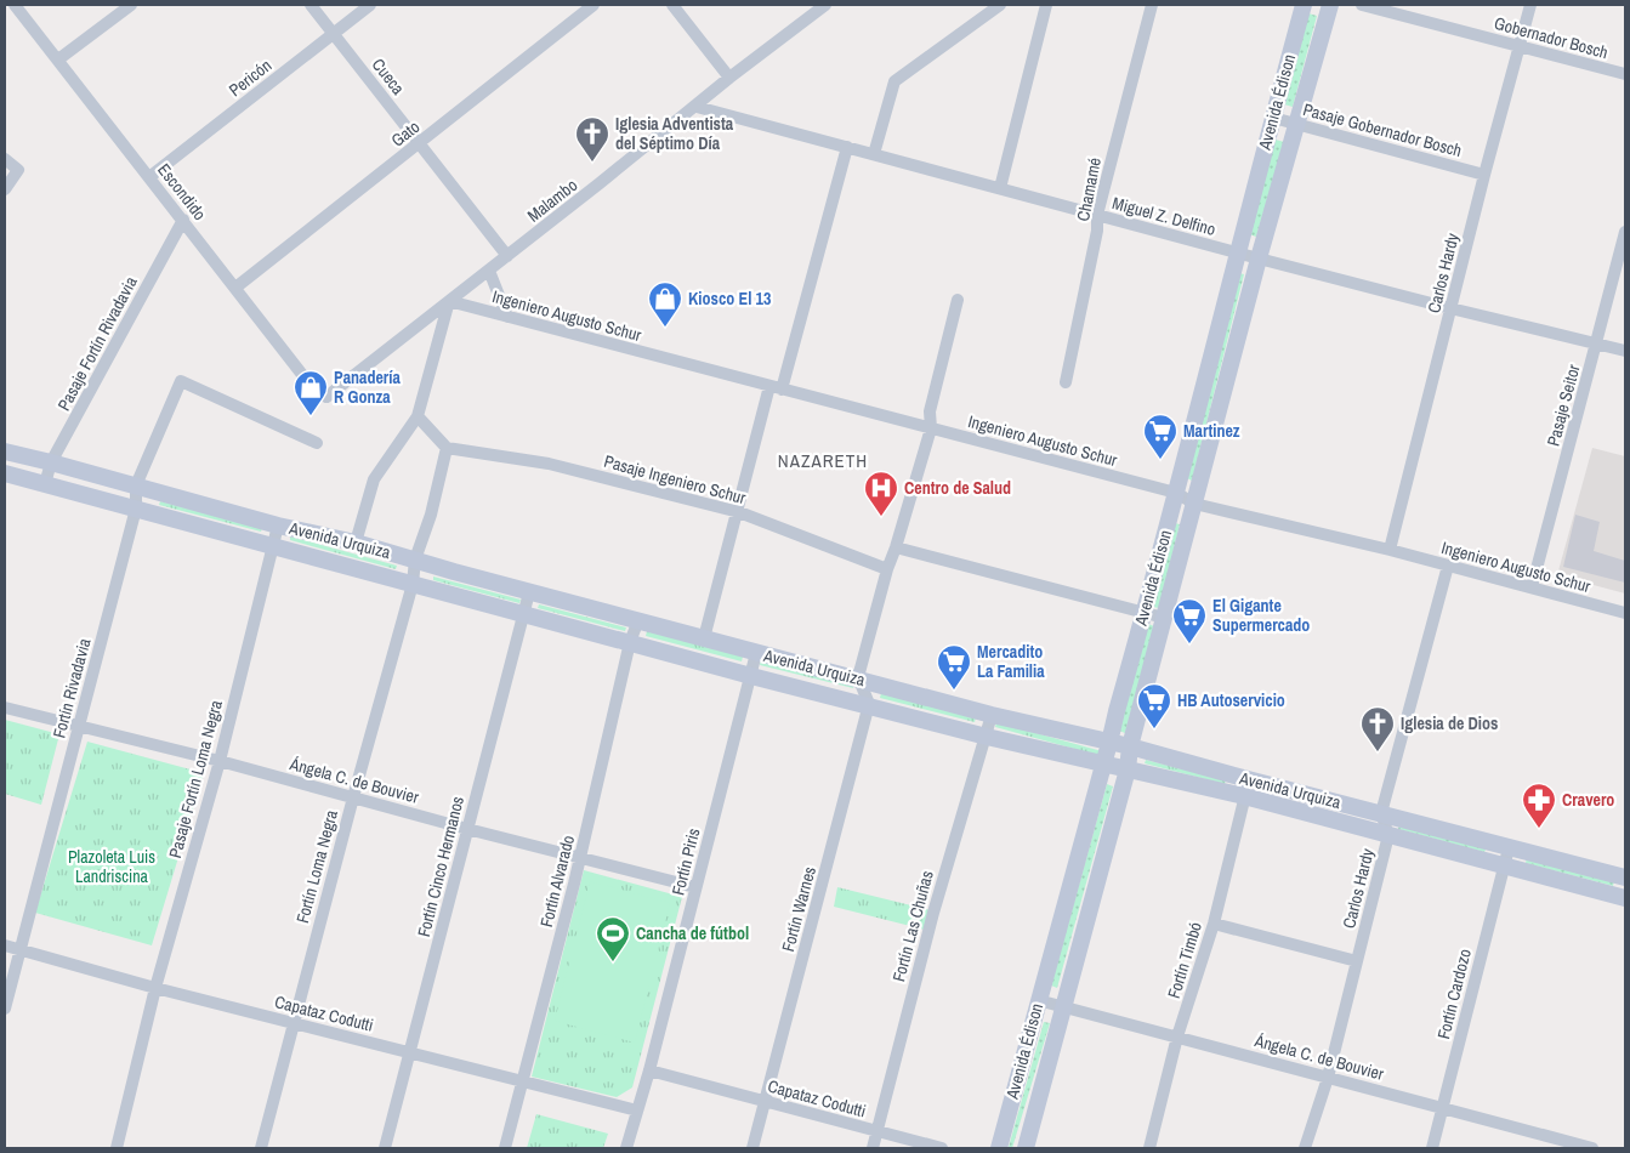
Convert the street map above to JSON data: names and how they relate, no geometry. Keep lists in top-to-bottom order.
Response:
{
  "streets": {
    "main road": ["Avenida Édison", "Avenida Urquiza"],
    "street": [
      "Gobernador Bosch",
      "Cueca",
      "Pericón",
      "Pasaje Gobernador Bosch",
      "Gato",
      "Chamamé",
      "Escondido",
      "Malambo",
      "Miguel Z. Delfino",
      "Carlos Hardy",
      "Ingeniero Augusto Schur",
      "Pasaje Fortín Rivadavia",
      "Pasaje Seitor",
      "Pasaje Ingeniero Schur",
      "Fortín Rivadavia",
      "Pasaje Fortín Loma Negra",
      "Ángela C. de Bouvier",
      "Fortín Piris",
      "Fortín Loma Negra",
      "Fortín Cinco Hermanos",
      "Fortín Alvarado",
      "Fortín Warnes",
      "Fortín Las Chuñas",
      "Fortín Timbó",
      "Fortín Cardozo",
      "Capataz Codutti"
    ]
  },
  "crossings": [
    ["Gobernador Bosch", "Carlos Hardy"],
    ["Cueca", "Pericón"],
    ["Cueca", "Gato"],
    ["Cueca", "Malambo"],
    ["Pericón", "Escondido"],
    ["Avenida Édison", "Pasaje Gobernador Bosch"],
    ["Avenida Édison", "Miguel Z. Delfino"],
    ["Avenida Édison", "Ingeniero Augusto Schur"],
    ["Avenida Édison", "Avenida Urquiza"],
    ["Avenida Édison", "Ángela C. de Bouvier"],
    ["Pasaje Gobernador Bosch", "Carlos Hardy"],
    ["Gato", "Escondido"],
    ["Chamamé", "Miguel Z. Delfino"],
    ["Escondido", "Malambo"],
    ["Escondido", "Pasaje Fortín Rivadavia"],
    ["Malambo", "Miguel Z. Delfino"],
    ["Malambo", "Ingeniero Augusto Schur"],
    ["Miguel Z. Delfino", "Carlos Hardy"],
    ["Miguel Z. Delfino", "Pasaje Seitor"],
    ["Carlos Hardy", "Ingeniero Augusto Schur"],
    ["Carlos Hardy", "Avenida Urquiza"],
    ["Carlos Hardy", "Ángela C. de Bouvier"],
    ["Ingeniero Augusto Schur", "Pasaje Seitor"],
    ["Pasaje Fortín Rivadavia", "Avenida Urquiza"],
    ["Pasaje Ingeniero Schur", "Fortín Loma Negra"],
    ["Avenida Urquiza", "Fortín Rivadavia"],
    ["Avenida Urquiza", "Pasaje Fortín Loma Negra"],
    ["Avenida Urquiza", "Fortín Piris"],
    ["Avenida Urquiza", "Fortín Loma Negra"],
    ["Avenida Urquiza", "Fortín Cinco Hermanos"],
    ["Avenida Urquiza", "Fortín Alvarado"],
    ["Avenida Urquiza", "Fortín Warnes"],
    ["Avenida Urquiza", "Fortín Las Chuñas"],
    ["Avenida Urquiza", "Fortín Timbó"],
    ["Avenida Urquiza", "Fortín Cardozo"],
    ["Fortín Rivadavia", "Ángela C. de Bouvier"],
    ["Fortín Rivadavia", "Capataz Codutti"],
    ["Pasaje Fortín Loma Negra", "Ángela C. de Bouvier"],
    ["Pasaje Fortín Loma Negra", "Capataz Codutti"],
    ["Ángela C. de Bouvier", "Fortín Piris"],
    ["Ángela C. de Bouvier", "Fortín Loma Negra"],
    ["Ángela C. de Bouvier", "Fortín Cinco Hermanos"],
    ["Ángela C. de Bouvier", "Fortín Alvarado"],
    ["Ángela C. de Bouvier", "Fortín Timbó"],
    ["Ángela C. de Bouvier", "Fortín Cardozo"],
    ["Fortín Piris", "Capataz Codutti"],
    ["Fortín Loma Negra", "Capataz Codutti"],
    ["Fortín Cinco Hermanos", "Capataz Codutti"],
    ["Fortín Alvarado", "Capataz Codutti"],
    ["Fortín Warnes", "Capataz Codutti"],
    ["Fortín Las Chuñas", "Capataz Codutti"]
  ],
  "districts": ["NAZARETH"],
  "parks": ["Plazoleta Luis Landriscina"],
  "places": {
    "church": ["Iglesia Adventista del Séptimo Día", "Iglesia de Dios"],
    "shop": ["Kiosco El 13", "Panadería R Gonza"],
    "supermarket": [
      "Martinez",
      "El Gigante Supermercado",
      "Mercadito La Familia",
      "HB Autoservicio"
    ],
    "hospital": ["Centro de Salud"],
    "pharmacy": ["Cravero"],
    "sports": ["Cancha de fútbol"]
  }
}
